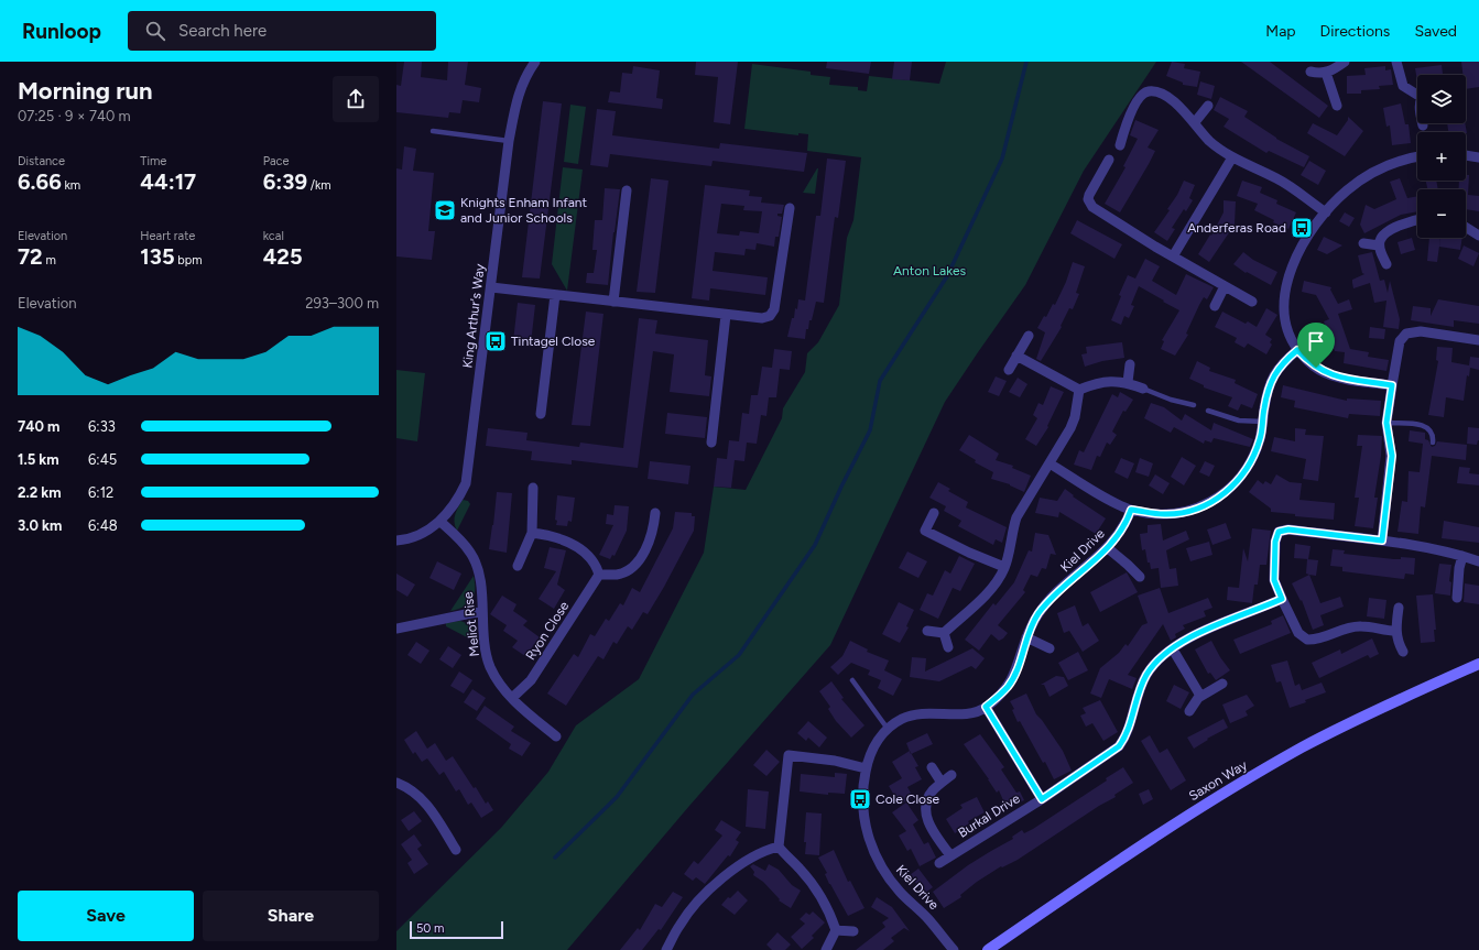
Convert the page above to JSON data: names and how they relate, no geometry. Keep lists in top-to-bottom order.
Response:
{
  "streets": {
    "street": [
      "King Arthur's Way",
      "Kiel Drive",
      "Meliot Rise",
      "Ryon Close",
      "Saxon Way",
      "Burkal Drive"
    ]
  },
  "crossings": [
    ["King Arthur's Way", "Meliot Rise"],
    ["Meliot Rise", "Ryon Close"]
  ],
  "parks": ["Anton Lakes"],
  "places": {
    "school or university": ["Knights Enham Infant and Junior Schools"],
    "bus stop": ["Anderferas Road", "Tintagel Close", "Cole Close"]
  },
  "scale_bar": "50 m",
  "page": {
    "header": "Runloop",
    "search": "Search here",
    "nav": ["Map", "Directions", "Saved"],
    "heading": ["Morning run", "07:25 · 9 × 740 m"],
    "map_buttons": ["+", "−"],
    "stats": [
      ["Distance", "6.66 km"],
      ["Time", "44:17"],
      ["Pace", "6:39 /km"],
      ["Elevation", "72 m"],
      ["Heart rate", "135 bpm"],
      ["kcal", "425"]
    ],
    "chart": ["Elevation", "293–300 m"],
    "list": [
      {
        "name": "740 m",
        "note": "6:33"
      },
      {
        "name": "1.5 km",
        "note": "6:45"
      },
      {
        "name": "2.2 km",
        "note": "6:12"
      },
      {
        "name": "3.0 km",
        "note": "6:48"
      }
    ],
    "buttons": ["Save", "Share"],
    "scale": "50 m"
  }
}
